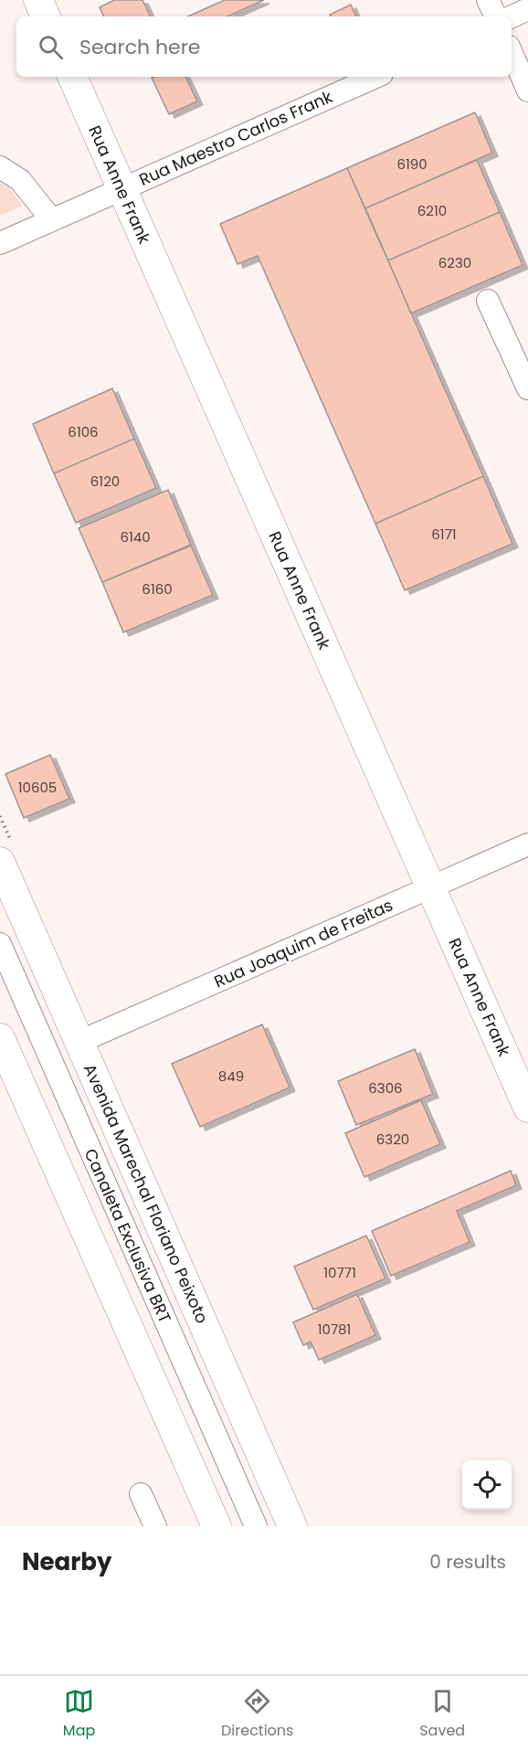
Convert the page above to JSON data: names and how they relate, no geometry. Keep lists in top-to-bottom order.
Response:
{
  "streets": {
    "main road": ["Rua Anne Frank", "Avenida Marechal Floriano Peixoto"],
    "street": ["Rua Maestro Carlos Frank", "Rua Joaquim de Freitas", "Canaleta Exclusiva BRT"]
  },
  "crossings": [
    ["Rua Maestro Carlos Frank", "Rua Anne Frank"],
    ["Rua Anne Frank", "Rua Joaquim de Freitas"],
    ["Rua Joaquim de Freitas", "Avenida Marechal Floriano Peixoto"]
  ],
  "house_numbers": [
    "6190",
    "6210",
    "6230",
    "6106",
    "6120",
    "6171",
    "6140",
    "6160",
    "10605",
    "849",
    "6306",
    "6320",
    "10771",
    "10781"
  ],
  "page": {
    "search": "Search here",
    "heading": ["Nearby", "0 results"],
    "nav": ["Map", "Directions", "Saved"]
  }
}
